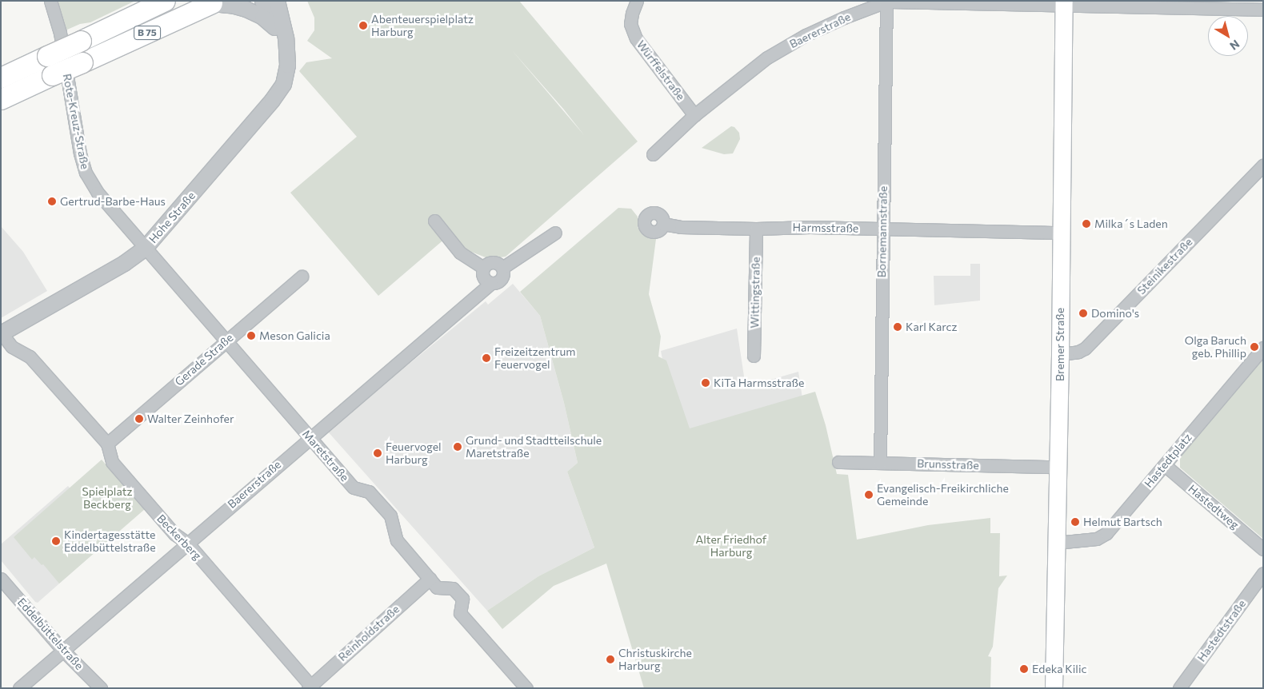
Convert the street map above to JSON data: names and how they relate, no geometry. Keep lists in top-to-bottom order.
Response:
{
  "streets": {
    "highway": ["B 75"],
    "main road": ["Bremer Straße"],
    "street": [
      "Baererstraße",
      "Würffelstraße",
      "Rote-Kreuz-Straße",
      "Hohe Straße",
      "Harmsstraße",
      "Bornemannstraße",
      "Steinikestraße",
      "Wittingstraße",
      "Gerade Straße",
      "Maretstraße",
      "Hastedtplatz",
      "Brunsstraße",
      "Hastedtweg",
      "Beckerberg",
      "Hastedtstraße",
      "Reinholdstraße",
      "Eddelbüttelstraße"
    ]
  },
  "crossings": [
    ["Baererstraße", "Würffelstraße"],
    ["Baererstraße", "Bornemannstraße"],
    ["Baererstraße", "Bremer Straße"],
    ["Baererstraße", "Maretstraße"],
    ["Baererstraße", "Beckerberg"],
    ["Baererstraße", "Eddelbüttelstraße"],
    ["Rote-Kreuz-Straße", "Hohe Straße"],
    ["Rote-Kreuz-Straße", "Maretstraße"],
    ["Hohe Straße", "Maretstraße"],
    ["Hohe Straße", "Beckerberg"],
    ["Harmsstraße", "Bornemannstraße"],
    ["Harmsstraße", "Wittingstraße"],
    ["Harmsstraße", "Bremer Straße"],
    ["Bornemannstraße", "Brunsstraße"],
    ["Steinikestraße", "Bremer Straße"],
    ["Bremer Straße", "Hastedtplatz"],
    ["Bremer Straße", "Brunsstraße"],
    ["Gerade Straße", "Maretstraße"],
    ["Gerade Straße", "Beckerberg"],
    ["Maretstraße", "Reinholdstraße"],
    ["Hastedtplatz", "Hastedtweg"],
    ["Beckerberg", "Reinholdstraße"]
  ],
  "parks": ["Spielplatz Beckberg", "Alter Friedhof Harburg"],
  "places": [
    "Abenteuerspielplatz Harburg",
    "Gertrud-Barbe-Haus",
    "Milka´s Laden",
    "Domino's",
    "Karl Karcz",
    "Meson Galicia",
    "Olga Baruch geb. Phillip",
    "Freizeitzentrum Feuervogel",
    "KiTa Harmsstraße",
    "Walter Zeinhofer",
    "Grund‐ und Stadtteilschule Maretstraße",
    "Feuervogel Harburg",
    "Evangelisch-Freikirchliche Gemeinde",
    "Helmut Bartsch",
    "Kindertagesstätte Eddelbüttelstraße",
    "Christuskirche Harburg",
    "Edeka Kilic"
  ],
  "north": "bottom right"
}
